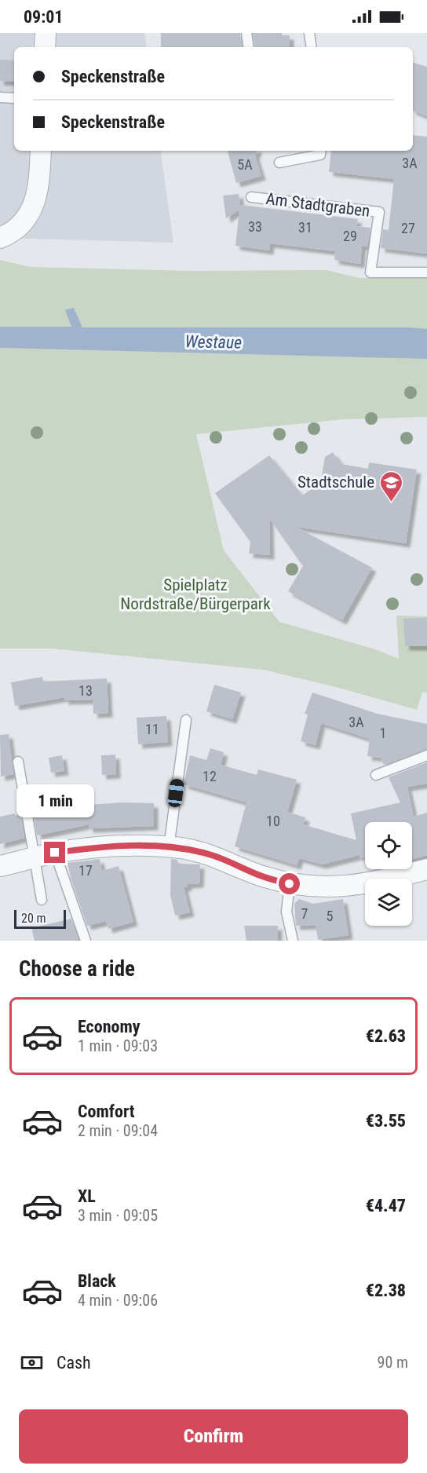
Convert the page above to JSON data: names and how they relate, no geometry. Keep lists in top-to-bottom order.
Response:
{
  "streets": {
    "lane": ["Am Stadtgraben"]
  },
  "water": ["Westaue"],
  "parks": ["Spielplatz Nordstraße/Bürgerpark"],
  "places": {
    "school or university": ["Stadtschule"]
  },
  "house_numbers": [
    "3A",
    "5A",
    "33",
    "31",
    "27",
    "29",
    "13",
    "3A",
    "11",
    "1",
    "12",
    "10",
    "17",
    "7",
    "5"
  ],
  "scale_bar": "20 m",
  "page": {
    "status": "09:01",
    "banner": ["Speckenstraße", "Speckenstraße"],
    "bubble": "1 min",
    "scale": "20 m",
    "heading": "Choose a ride",
    "list": [
      {
        "name": "Economy",
        "note": "1 min · 09:03",
        "value": "€2.63"
      },
      {
        "name": "Comfort",
        "note": "2 min · 09:04",
        "value": "€3.55"
      },
      {
        "name": "XL",
        "note": "3 min · 09:05",
        "value": "€4.47"
      },
      {
        "name": "Black",
        "note": "4 min · 09:06",
        "value": "€2.38"
      }
    ],
    "pay": ["Cash", "90 m"],
    "buttons": "Confirm"
  }
}
